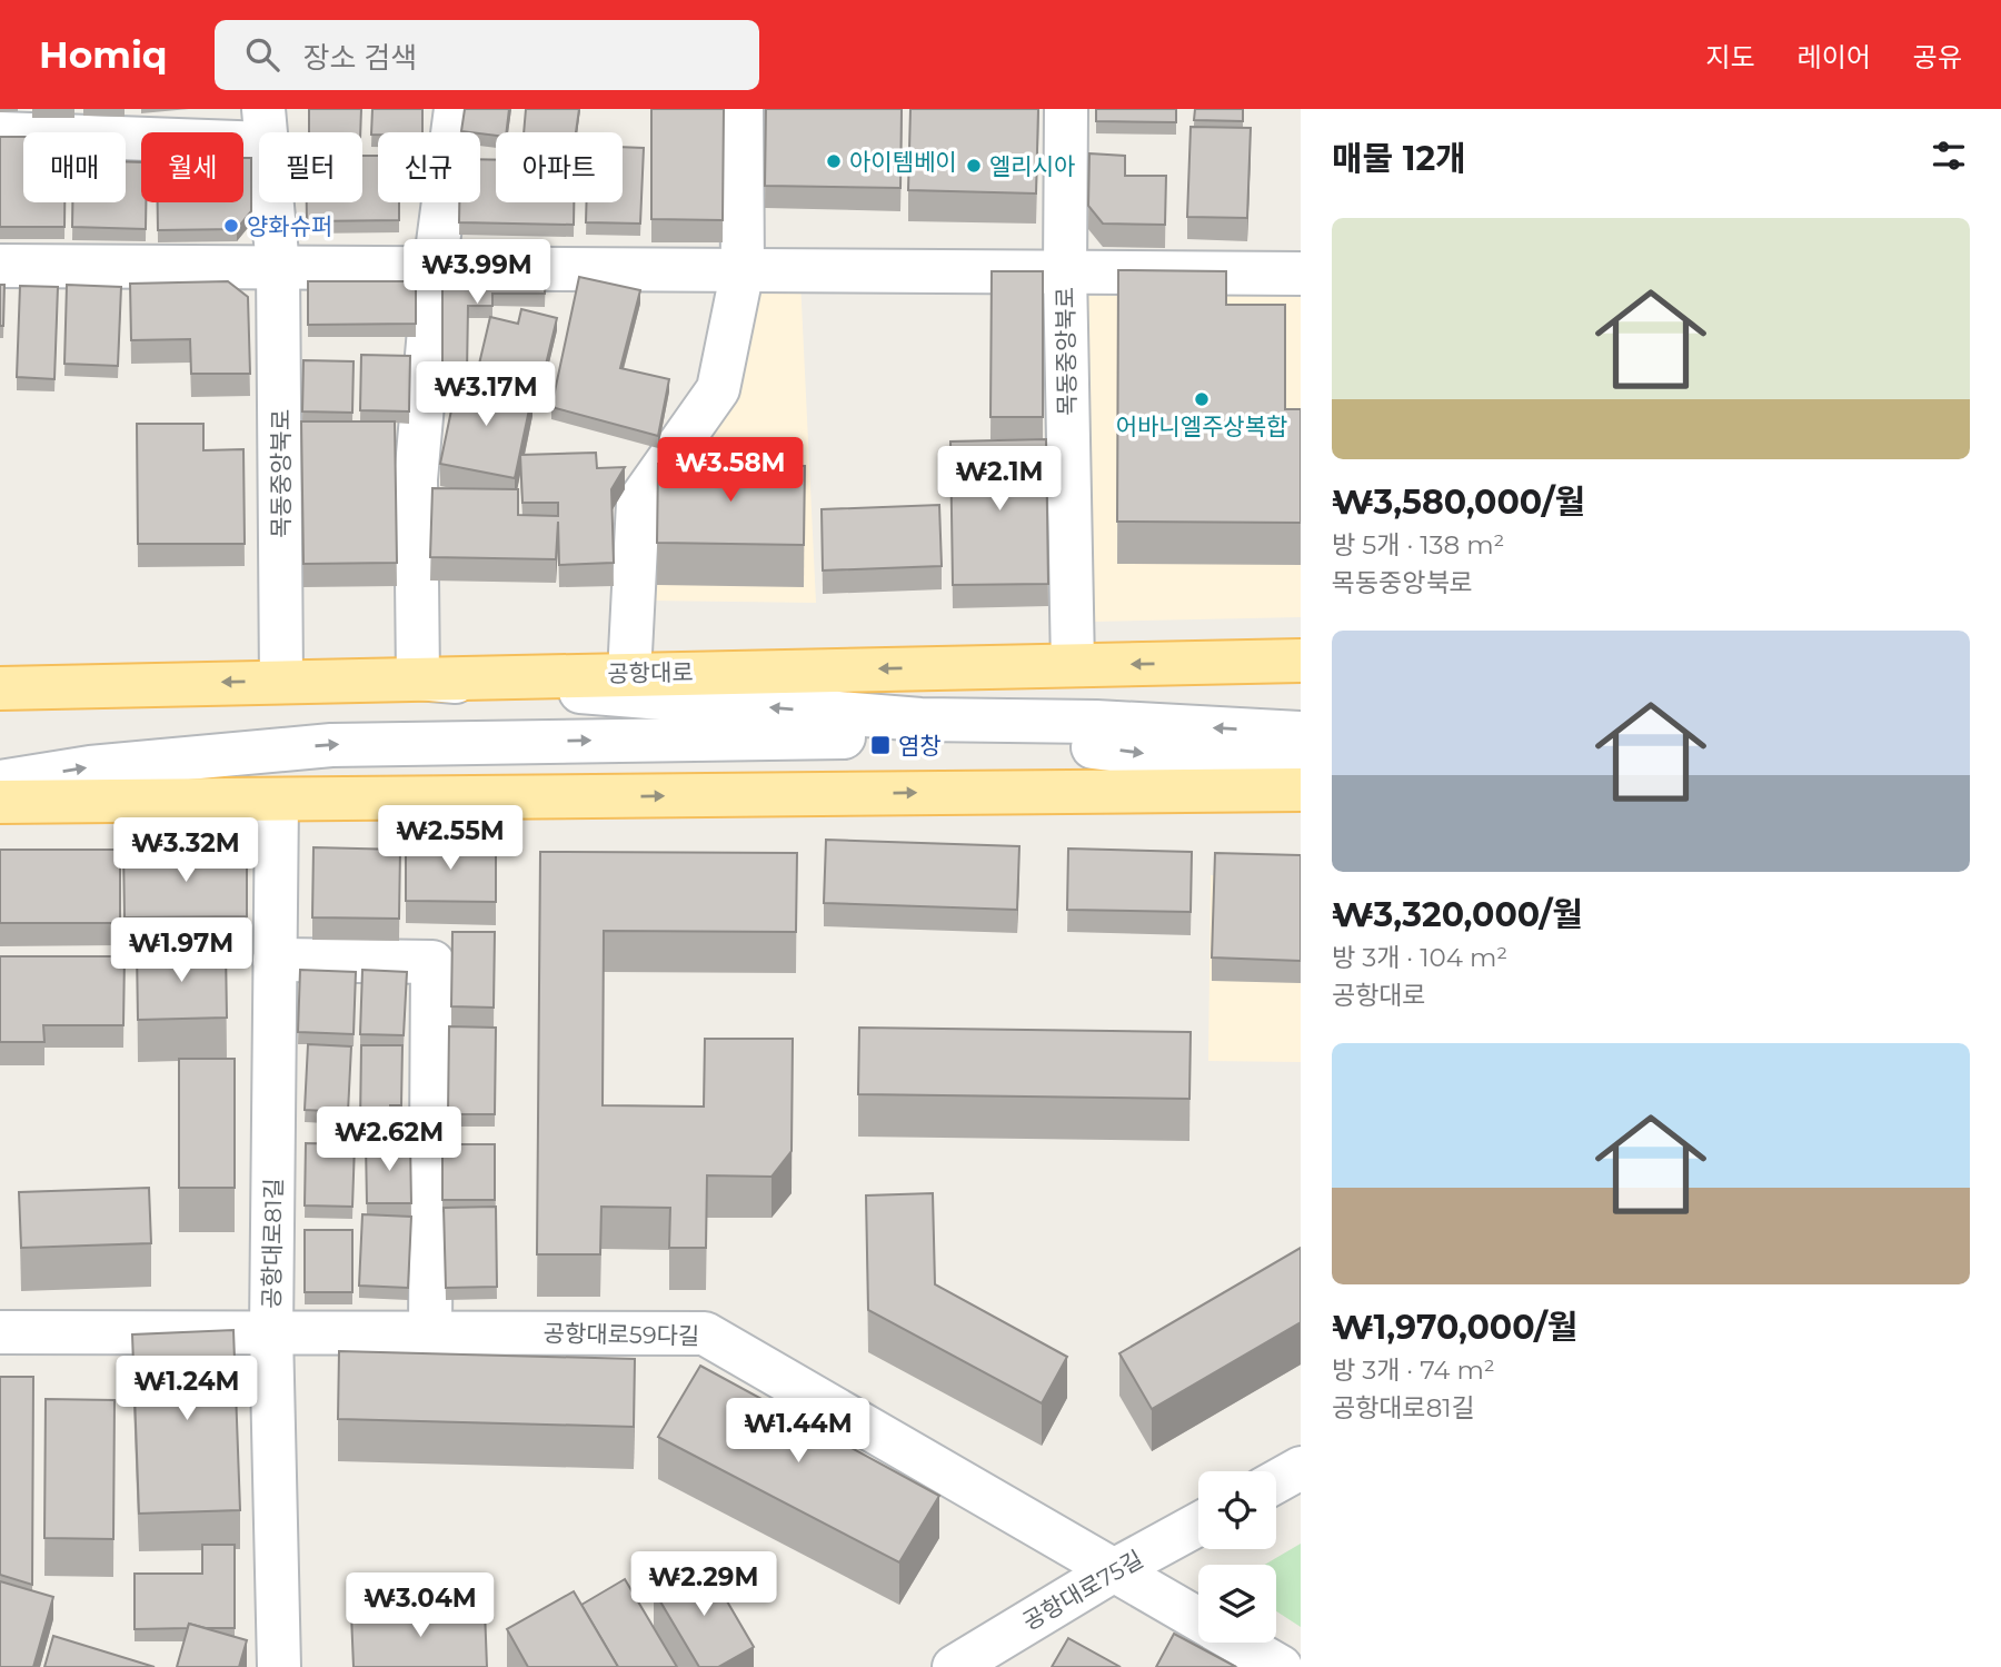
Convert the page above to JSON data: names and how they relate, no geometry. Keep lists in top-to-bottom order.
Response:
{
  "streets": {
    "main road": ["공항대로"],
    "street": [
      "목동중앙북로",
      "공항대로81길",
      "공항대로59다길",
      "공항대로75길"
    ]
  },
  "crossings": [
    ["목동중앙북로", "공항대로"],
    ["공항대로81길", "공항대로59다길"],
    ["공항대로59다길", "공항대로75길"]
  ],
  "places": {
    "other": [
      "아이템베이",
      "엘리시아",
      "양화슈퍼",
      "어바니엘주상복합"
    ],
    "transit": ["염창"]
  },
  "page": {
    "header": "Homiq",
    "search": "장소 검색",
    "nav": ["지도", "레이어", "공유"],
    "heading": "매물 12개",
    "chip": [
      "매매",
      "월세",
      "필터",
      "신규",
      "아파트"
    ],
    "list": [
      {
        "name": "₩3,580,000/월",
        "note": "방 5개 · 138 m² · 목동중앙북로"
      },
      {
        "name": "₩3,320,000/월",
        "note": "방 3개 · 104 m² · 공항대로"
      },
      {
        "name": "₩1,970,000/월",
        "note": "방 3개 · 74 m² · 공항대로81길"
      }
    ],
    "price": [
      "₩3.99M",
      "₩3.17M",
      "₩3.58M",
      "₩2.1M",
      "₩2.55M",
      "₩3.32M",
      "₩1.97M",
      "₩2.62M",
      "₩1.24M",
      "₩1.44M",
      "₩2.29M",
      "₩3.04M"
    ]
  }
}
